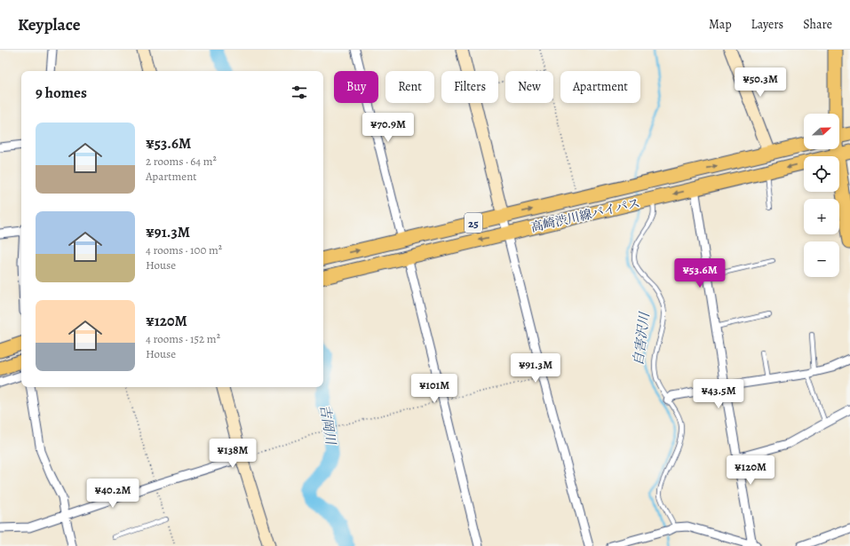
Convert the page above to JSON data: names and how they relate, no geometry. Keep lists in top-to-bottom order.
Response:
{
  "streets": {
    "main road": ["高崎渋川線バイパス", "25"]
  },
  "water": ["自害沢川", "吉岡川"],
  "north": "right",
  "page": {
    "header": "Keyplace",
    "nav": ["Map", "Layers", "Share"],
    "price": [
      "¥50.3M",
      "¥70.9M",
      "¥53.6M",
      "¥91.3M",
      "¥101M",
      "¥43.5M",
      "¥138M",
      "¥120M",
      "¥40.2M"
    ],
    "chip": [
      "Buy",
      "Rent",
      "Filters",
      "New",
      "Apartment"
    ],
    "heading": "9 homes",
    "map_buttons": ["+", "−"],
    "list": [
      {
        "name": "¥53.6M",
        "note": "2 rooms · 64 m² · Apartment"
      },
      {
        "name": "¥91.3M",
        "note": "4 rooms · 100 m² · House"
      },
      {
        "name": "¥120M",
        "note": "4 rooms · 152 m² · House"
      }
    ]
  }
}
